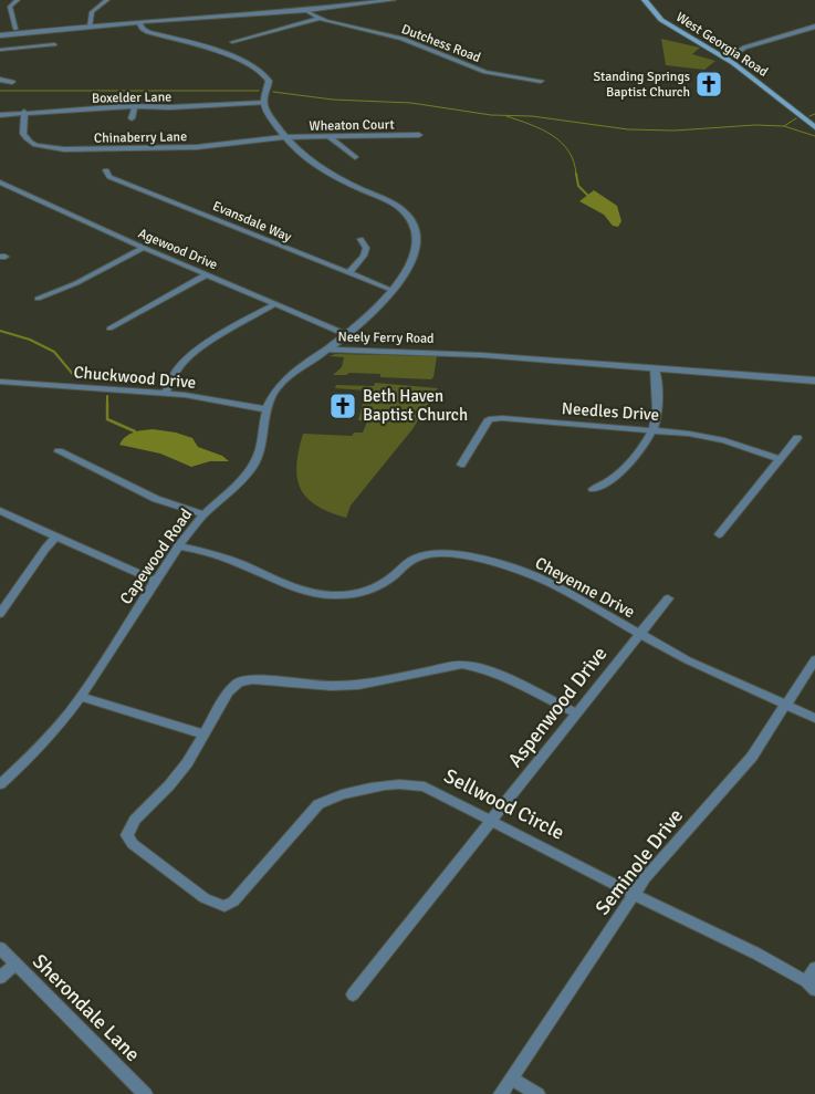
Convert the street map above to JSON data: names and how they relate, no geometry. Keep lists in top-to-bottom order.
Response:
{
  "streets": {
    "main road": ["West Georgia Road"],
    "street": [
      "Dutchess Road",
      "Boxelder Lane",
      "Wheaton Court",
      "Chinaberry Lane",
      "Evansdale Way",
      "Agewood Drive",
      "Neely Ferry Road",
      "Chuckwood Drive",
      "Needles Drive",
      "Capewood Road",
      "Cheyenne Drive",
      "Aspenwood Drive",
      "Sellwood Circle",
      "Seminole Drive",
      "Sherondale Lane"
    ]
  },
  "crossings": [
    ["Boxelder Lane", "Chinaberry Lane"],
    ["Boxelder Lane", "Neely Ferry Road"],
    ["Wheaton Court", "Chinaberry Lane"],
    ["Wheaton Court", "Neely Ferry Road"],
    ["Chinaberry Lane", "Neely Ferry Road"],
    ["Evansdale Way", "Neely Ferry Road"],
    ["Agewood Drive", "Neely Ferry Road"],
    ["Neely Ferry Road", "Capewood Road"],
    ["Chuckwood Drive", "Capewood Road"],
    ["Capewood Road", "Cheyenne Drive"],
    ["Cheyenne Drive", "Aspenwood Drive"],
    ["Cheyenne Drive", "Seminole Drive"],
    ["Aspenwood Drive", "Sellwood Circle"],
    ["Sellwood Circle", "Seminole Drive"]
  ],
  "places": {
    "church": ["Standing Springs Baptist Church", "Beth Haven Baptist Church"]
  }
}
